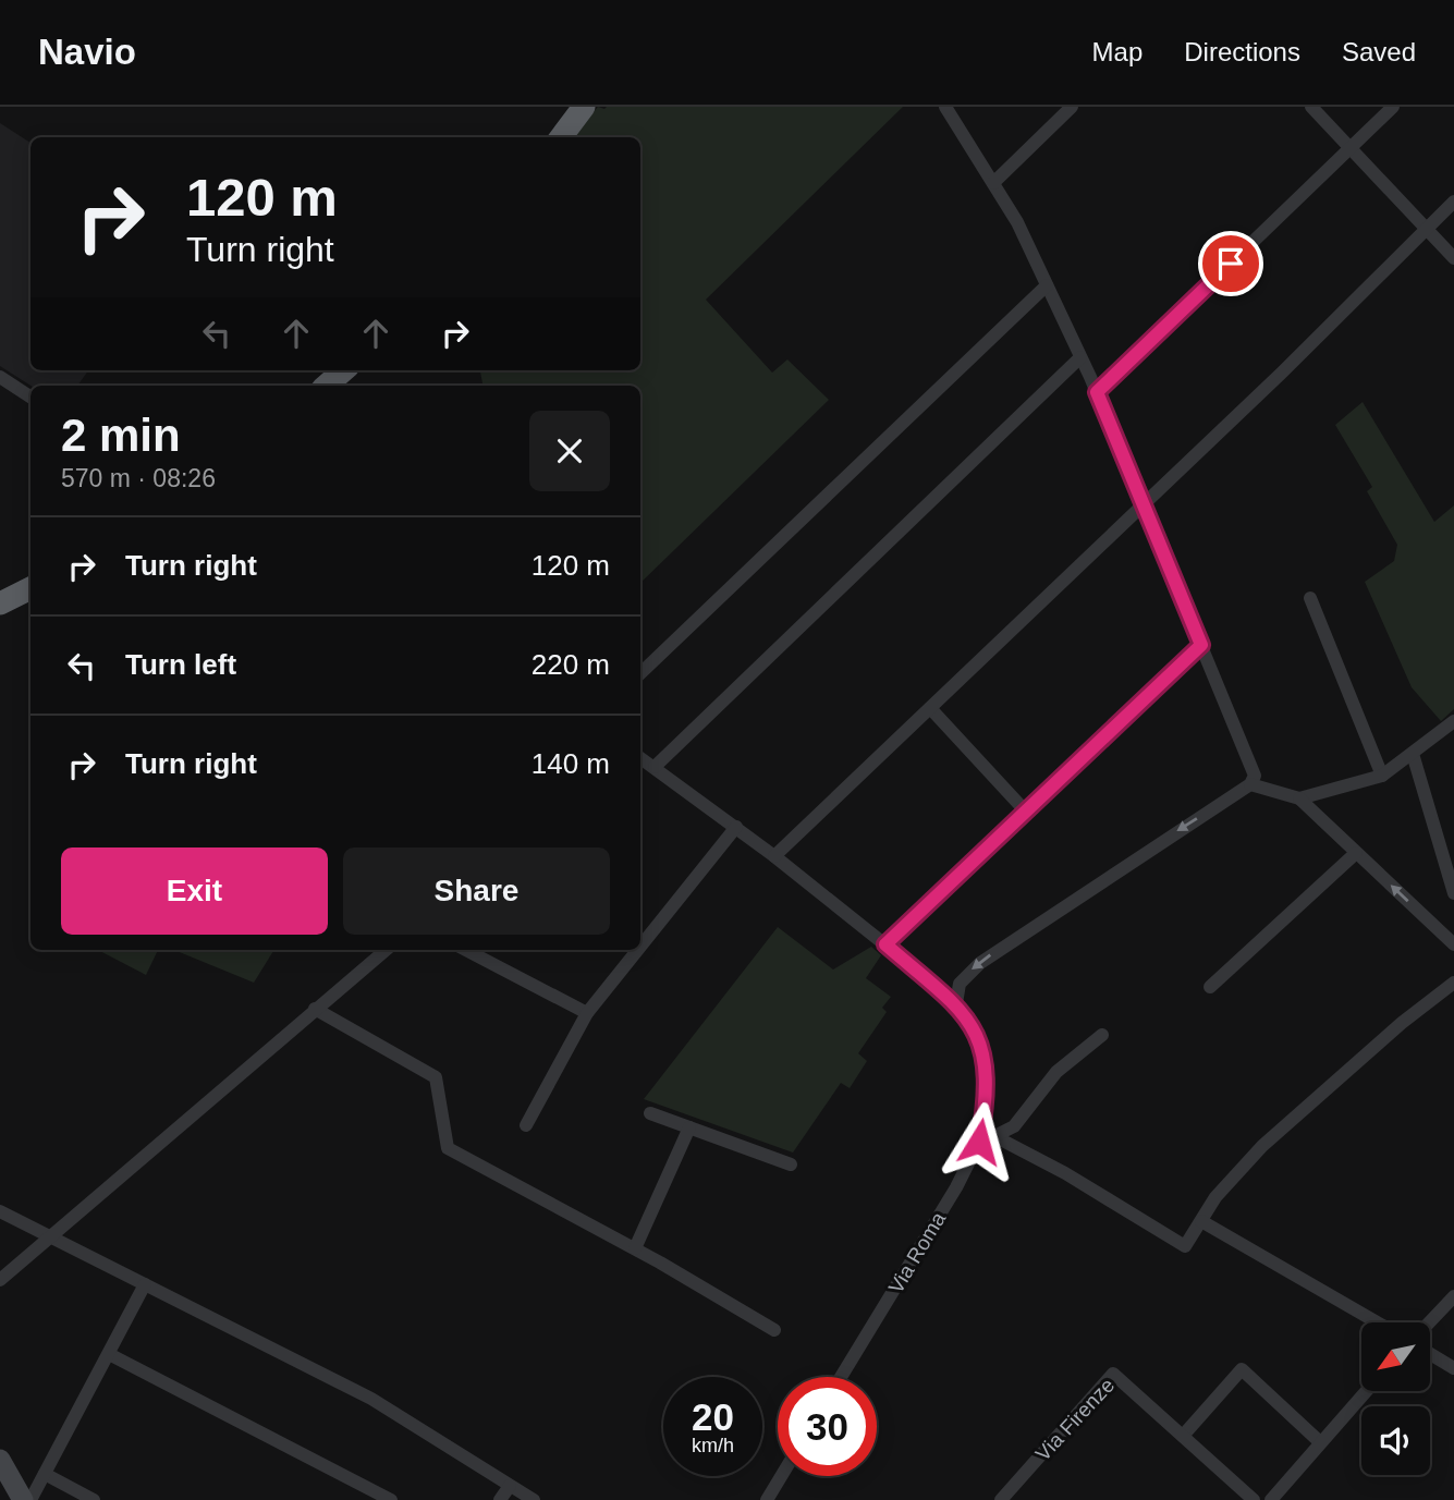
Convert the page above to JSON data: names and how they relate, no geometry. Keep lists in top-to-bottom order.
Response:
{
  "streets": {
    "street": ["Via Roma", "Via Firenze"]
  },
  "north": "bottom left",
  "page": {
    "header": "Navio",
    "nav": ["Map", "Directions", "Saved"],
    "turn": ["120 m", "Turn right"],
    "heading": ["2 min", "570 m · 08:26"],
    "list": [
      {
        "name": "Turn right",
        "value": "120 m"
      },
      {
        "name": "Turn left",
        "value": "220 m"
      },
      {
        "name": "Turn right",
        "value": "140 m"
      }
    ],
    "buttons": ["Exit", "Share"],
    "speed": "20 km/h",
    "limit": "30"
  }
}
